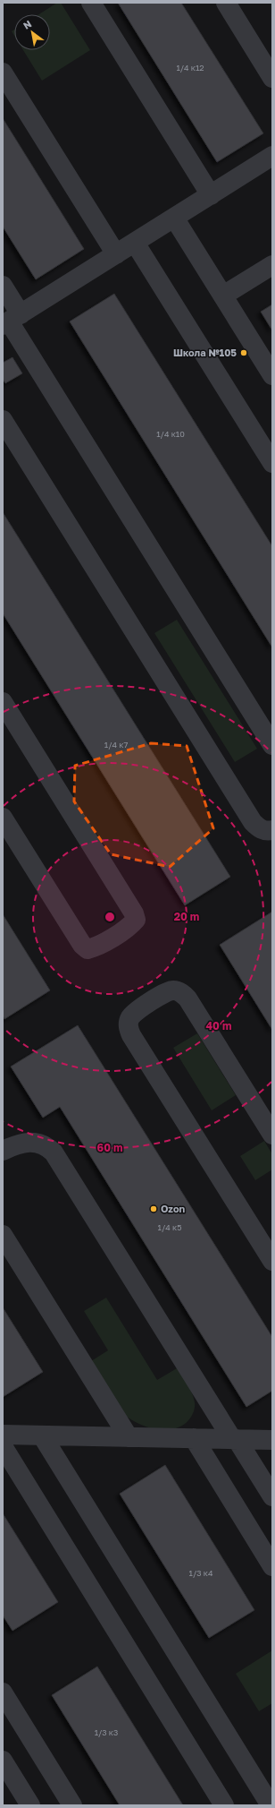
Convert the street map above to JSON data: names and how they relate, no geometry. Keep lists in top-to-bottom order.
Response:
{
  "places": ["Школа №105", "Ozon"],
  "house_numbers": [
    "1/4 к12",
    "1/4 к10",
    "1/4 к7",
    "1/4 к5",
    "1/3 к4",
    "1/3 к3"
  ],
  "north": "top left",
  "rings": ["20 m", "40 m", "60 m"]
}
